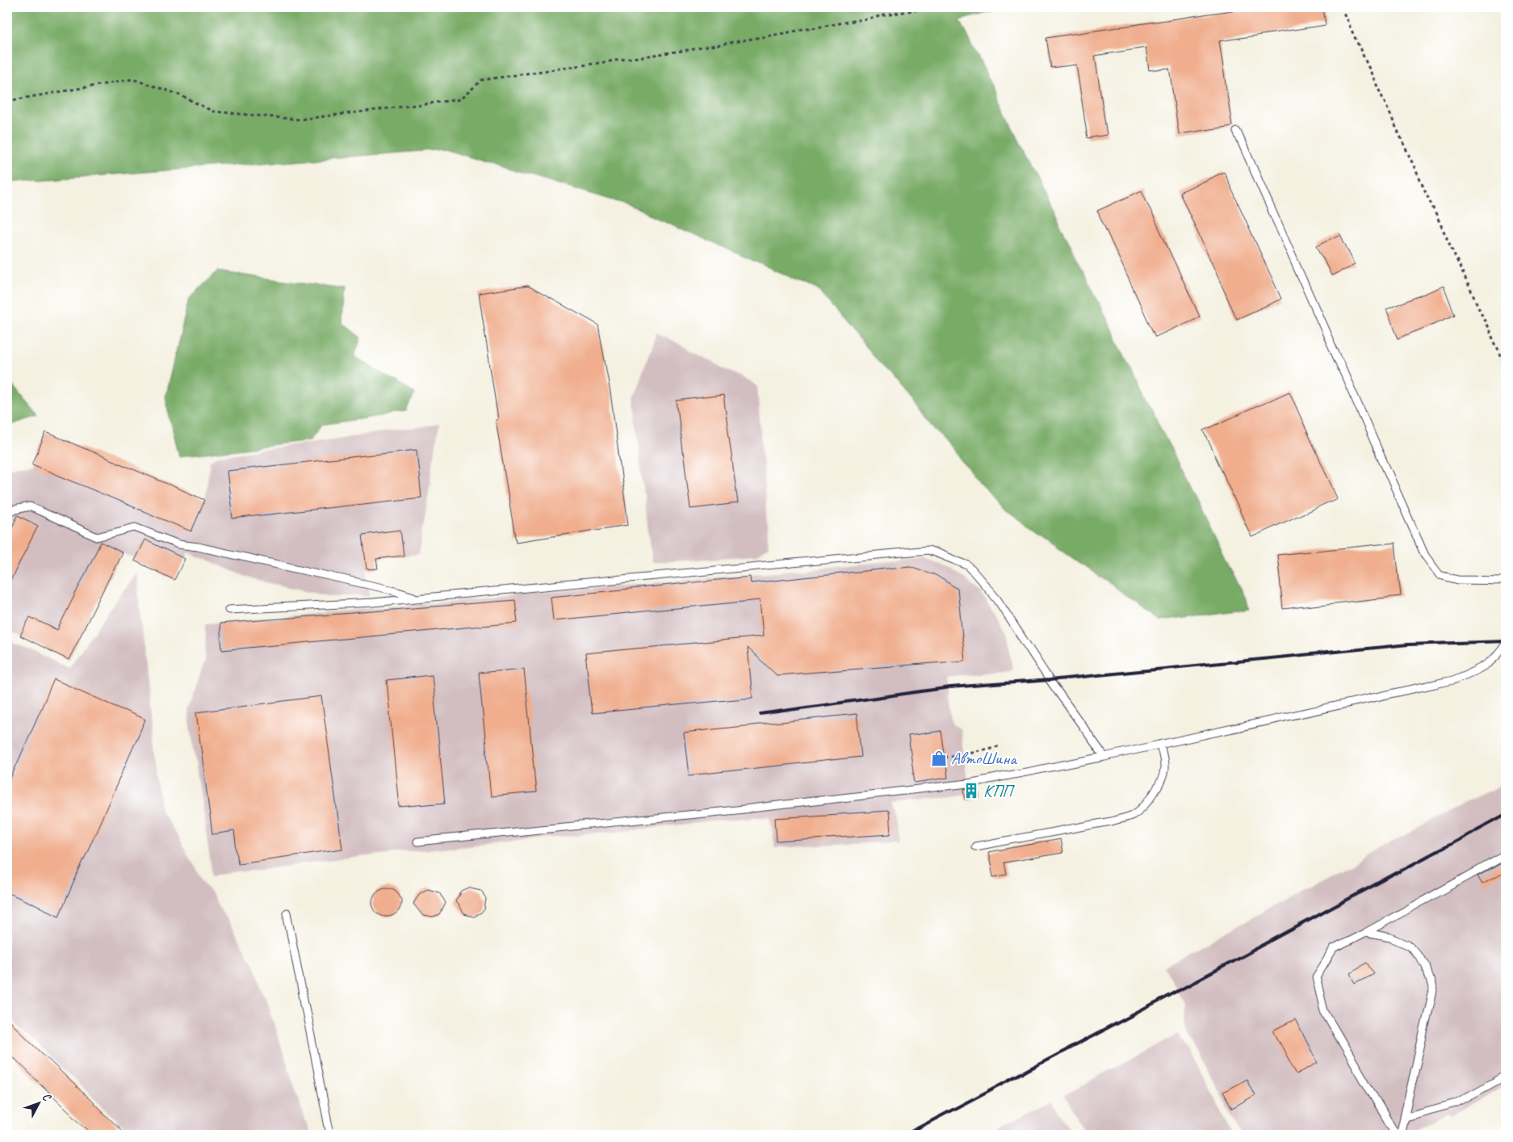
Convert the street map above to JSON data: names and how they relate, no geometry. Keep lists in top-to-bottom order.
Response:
{
  "places": {
    "shop": ["АвтоШина"],
    "building": ["КПП"]
  },
  "north": "top right"
}
